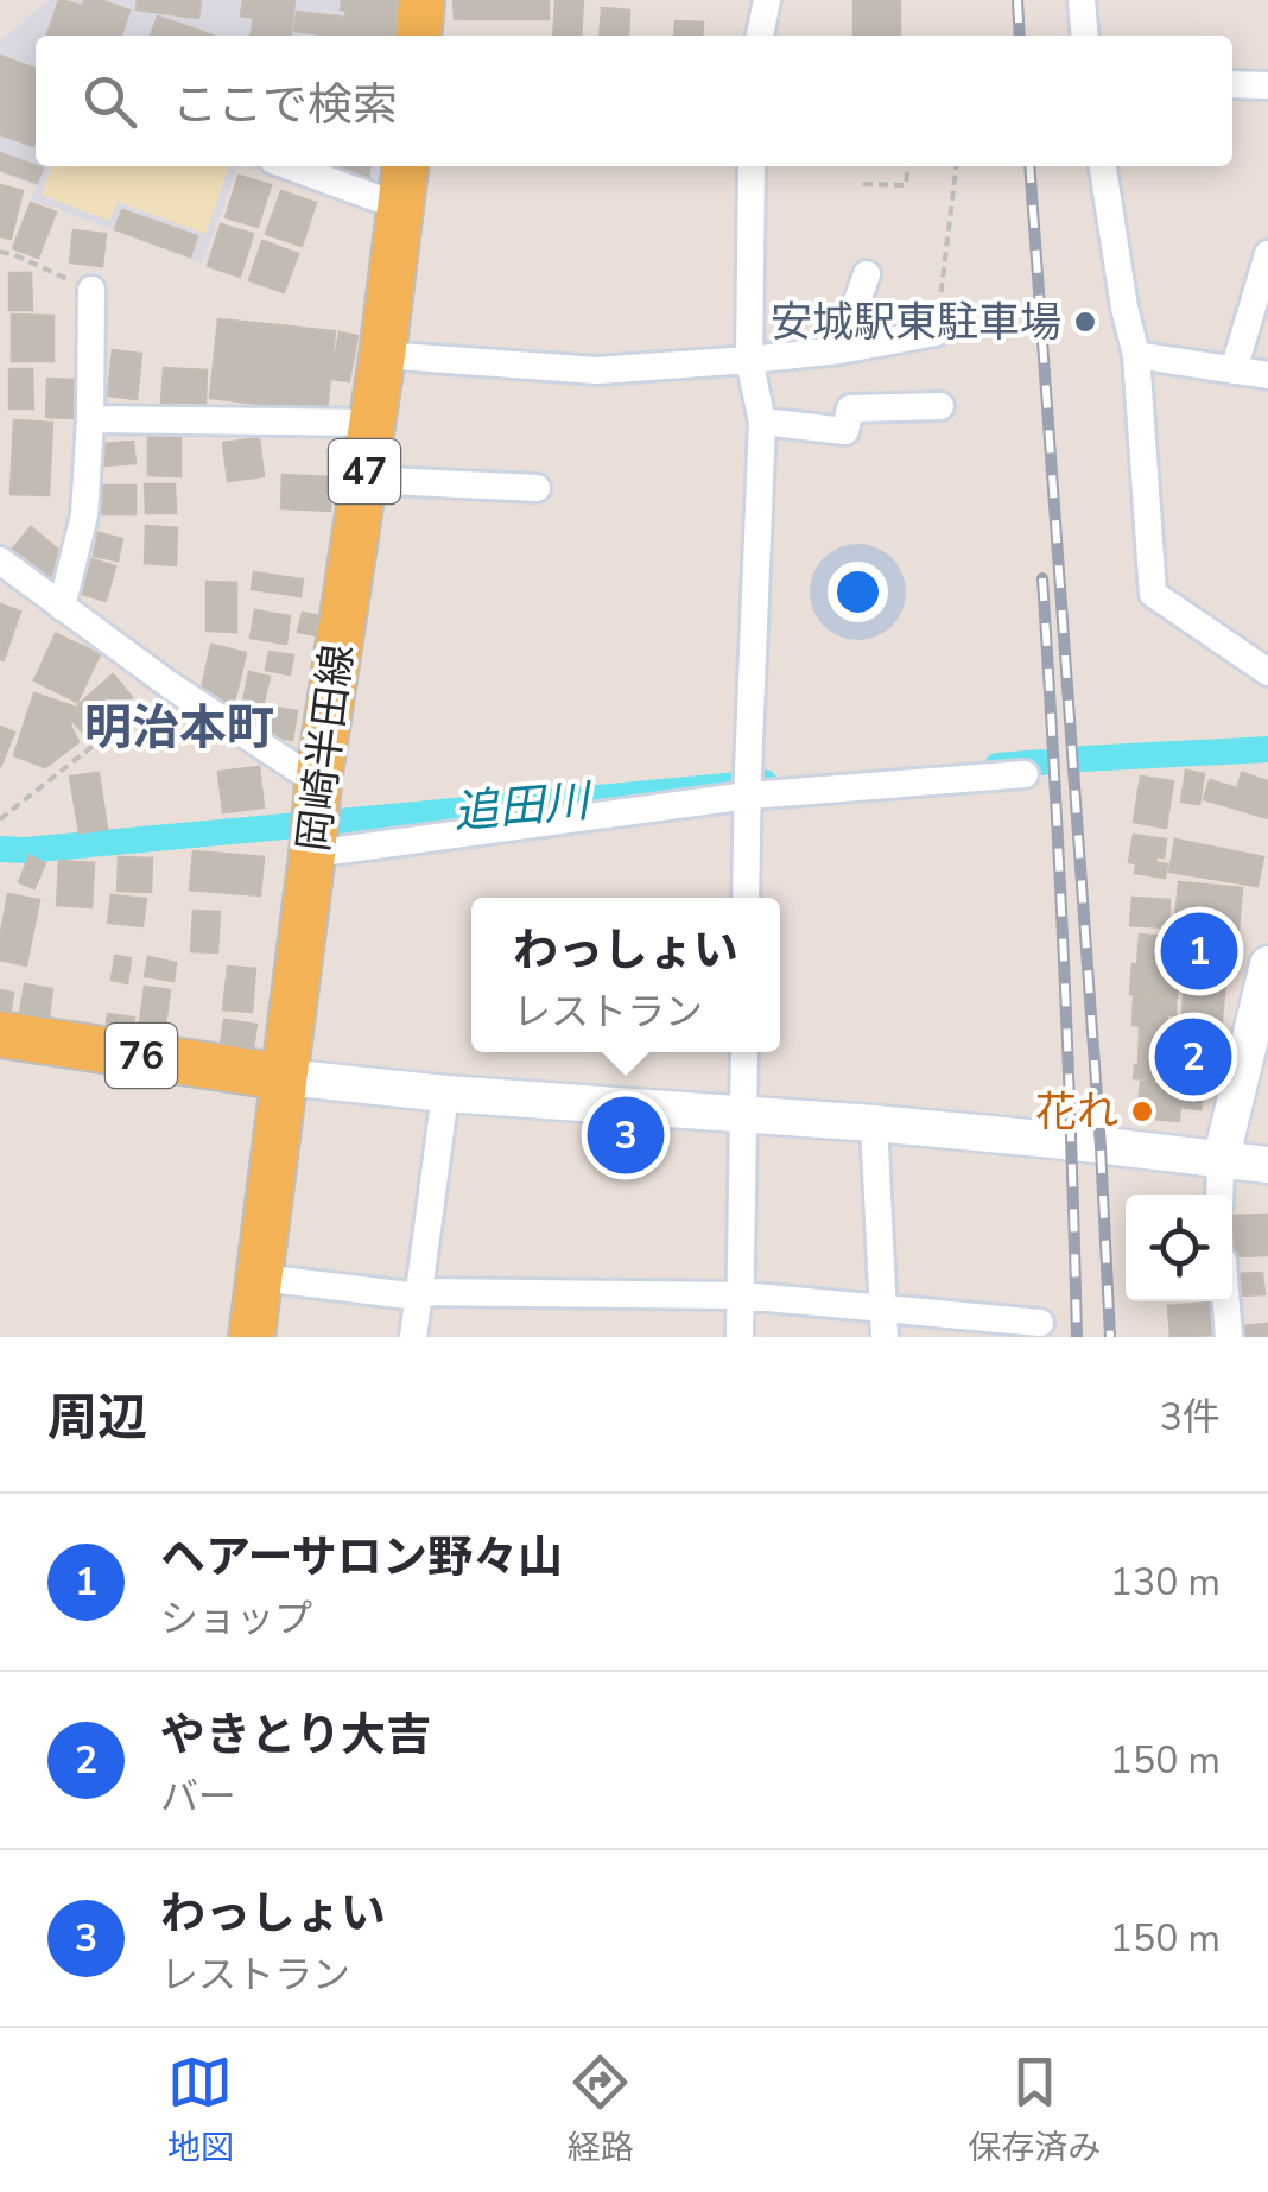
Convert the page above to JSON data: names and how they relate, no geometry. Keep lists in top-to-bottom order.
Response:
{
  "streets": {
    "main road": ["47", "岡崎半田線", "76"]
  },
  "crossings": [
    ["岡崎半田線", "76"]
  ],
  "districts": ["明治本町"],
  "water": ["追田川"],
  "places": ["安城駅東駐車場", "花れ"],
  "page": {
    "search": "ここで検索",
    "popup": ["わっしょい", "レストラン"],
    "pins": ["1", "2", "3"],
    "heading": ["周辺", "3件"],
    "list": [
      {
        "mark": "1",
        "name": "ヘアーサロン野々山",
        "note": "ショップ",
        "value": "130 m"
      },
      {
        "mark": "2",
        "name": "やきとり大吉",
        "note": "バー",
        "value": "150 m"
      },
      {
        "mark": "3",
        "name": "わっしょい",
        "note": "レストラン",
        "value": "150 m"
      }
    ],
    "nav": ["地図", "経路", "保存済み"]
  }
}
